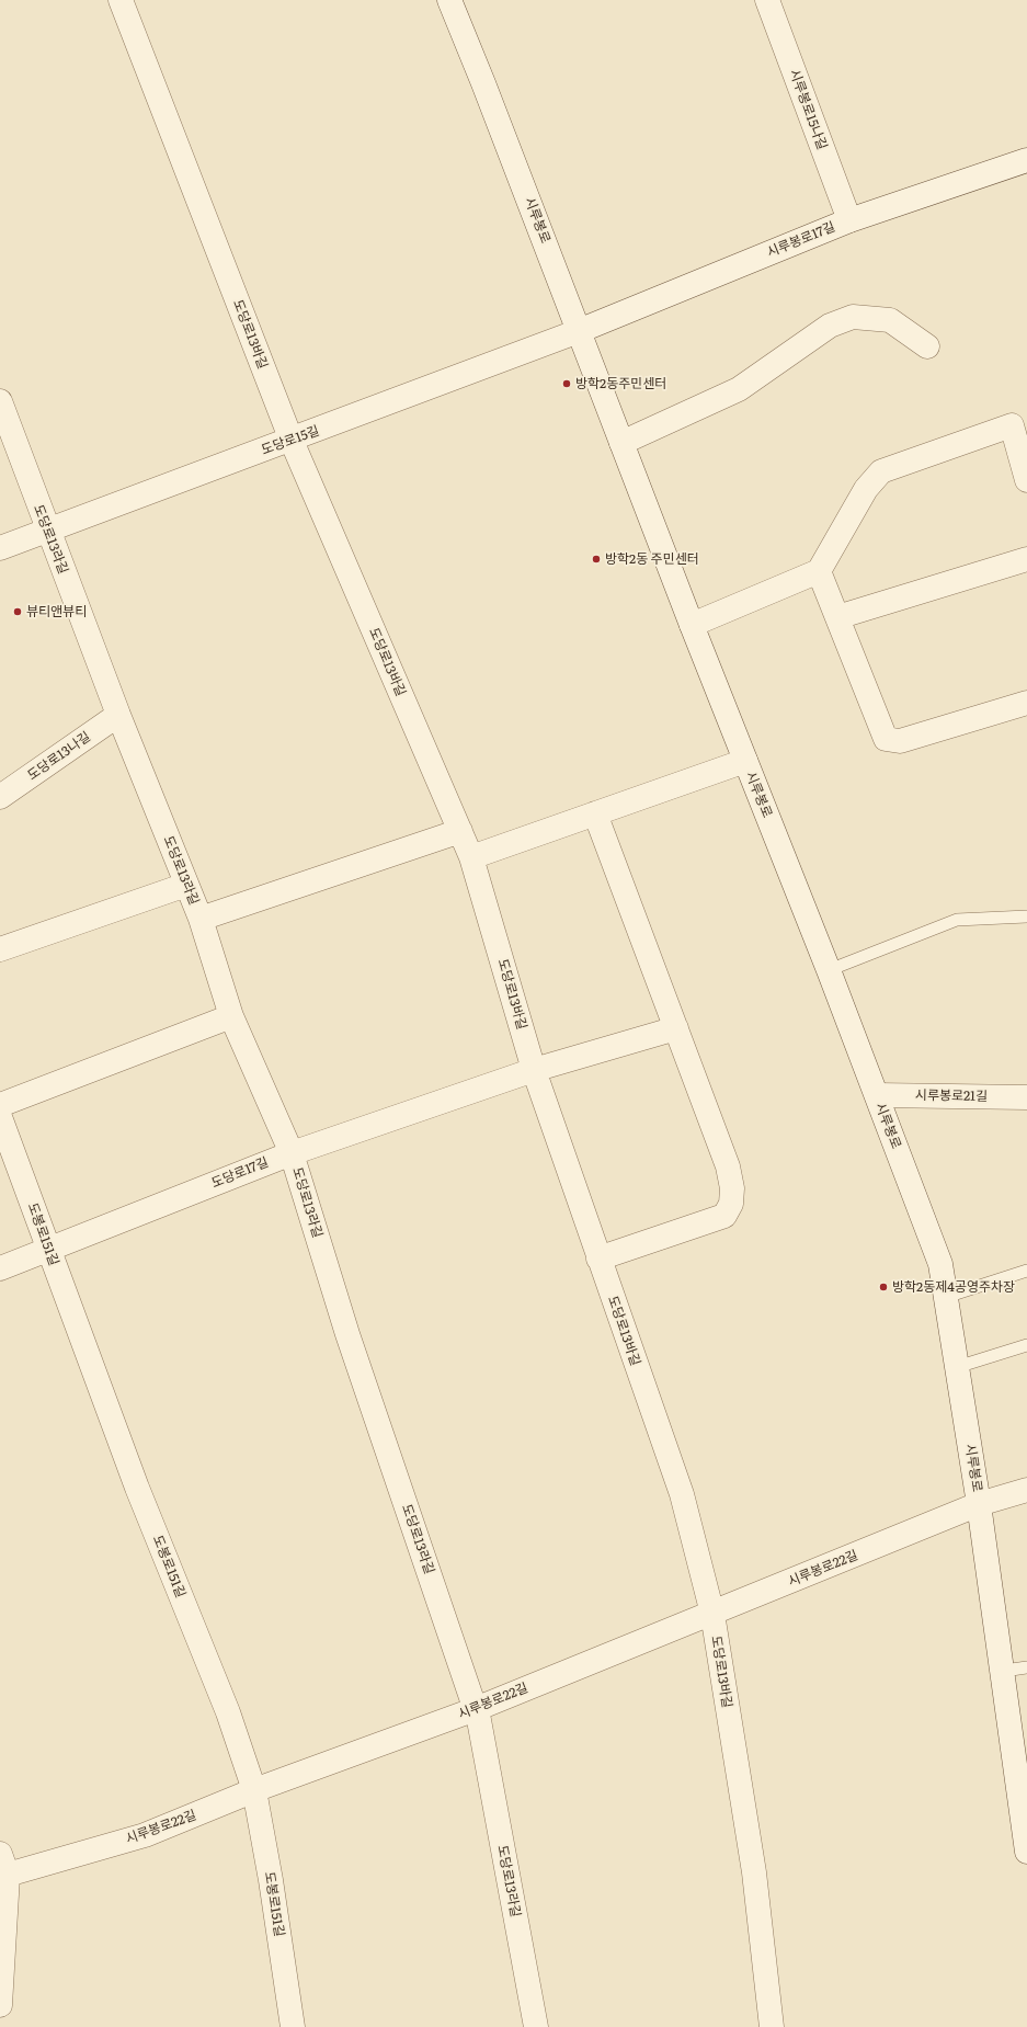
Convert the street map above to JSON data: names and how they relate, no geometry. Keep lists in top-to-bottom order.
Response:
{
  "streets": {
    "street": [
      "시루봉로15나길",
      "시루봉로",
      "시루봉로17길",
      "도당로13바길",
      "도당로15길",
      "도당로13라길",
      "도당로13나길",
      "시루봉로21길",
      "도당로17길",
      "도봉로151길",
      "시루봉로22길"
    ]
  },
  "crossings": [
    ["시루봉로15나길", "시루봉로17길"],
    ["시루봉로", "시루봉로17길"],
    ["시루봉로", "도당로13바길"],
    ["시루봉로", "도당로15길"],
    ["시루봉로", "시루봉로21길"],
    ["시루봉로", "시루봉로22길"],
    ["시루봉로17길", "도당로15길"],
    ["도당로13바길", "도당로15길"],
    ["도당로13바길", "도당로17길"],
    ["도당로13바길", "시루봉로22길"],
    ["도당로15길", "도당로13라길"],
    ["도당로13라길", "도당로13나길"],
    ["도당로13라길", "도당로17길"],
    ["도당로13라길", "시루봉로22길"],
    ["도당로17길", "도봉로151길"],
    ["도봉로151길", "시루봉로22길"]
  ],
  "places": [
    "방학2동주민센터",
    "방학2동 주민센터",
    "뷰티앤뷰티",
    "방학2동제4공영주차장"
  ]
}
